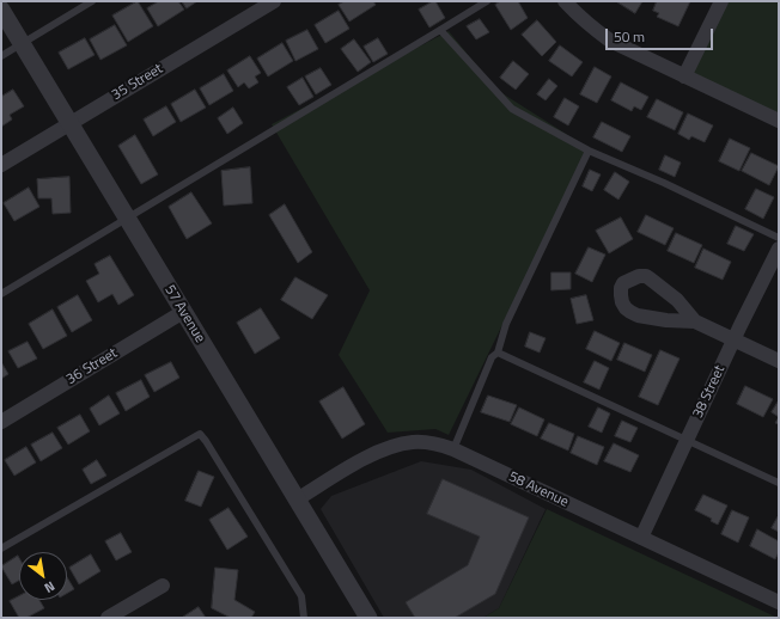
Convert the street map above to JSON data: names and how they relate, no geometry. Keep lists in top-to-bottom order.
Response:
{
  "streets": {
    "street": [
      "35 Street",
      "57 Avenue",
      "36 Street",
      "38 Street",
      "58 Avenue"
    ]
  },
  "crossings": [
    ["35 Street", "57 Avenue"],
    ["57 Avenue", "36 Street"],
    ["57 Avenue", "58 Avenue"],
    ["38 Street", "58 Avenue"]
  ],
  "scale_bar": "50 m",
  "north": "bottom right"
}
